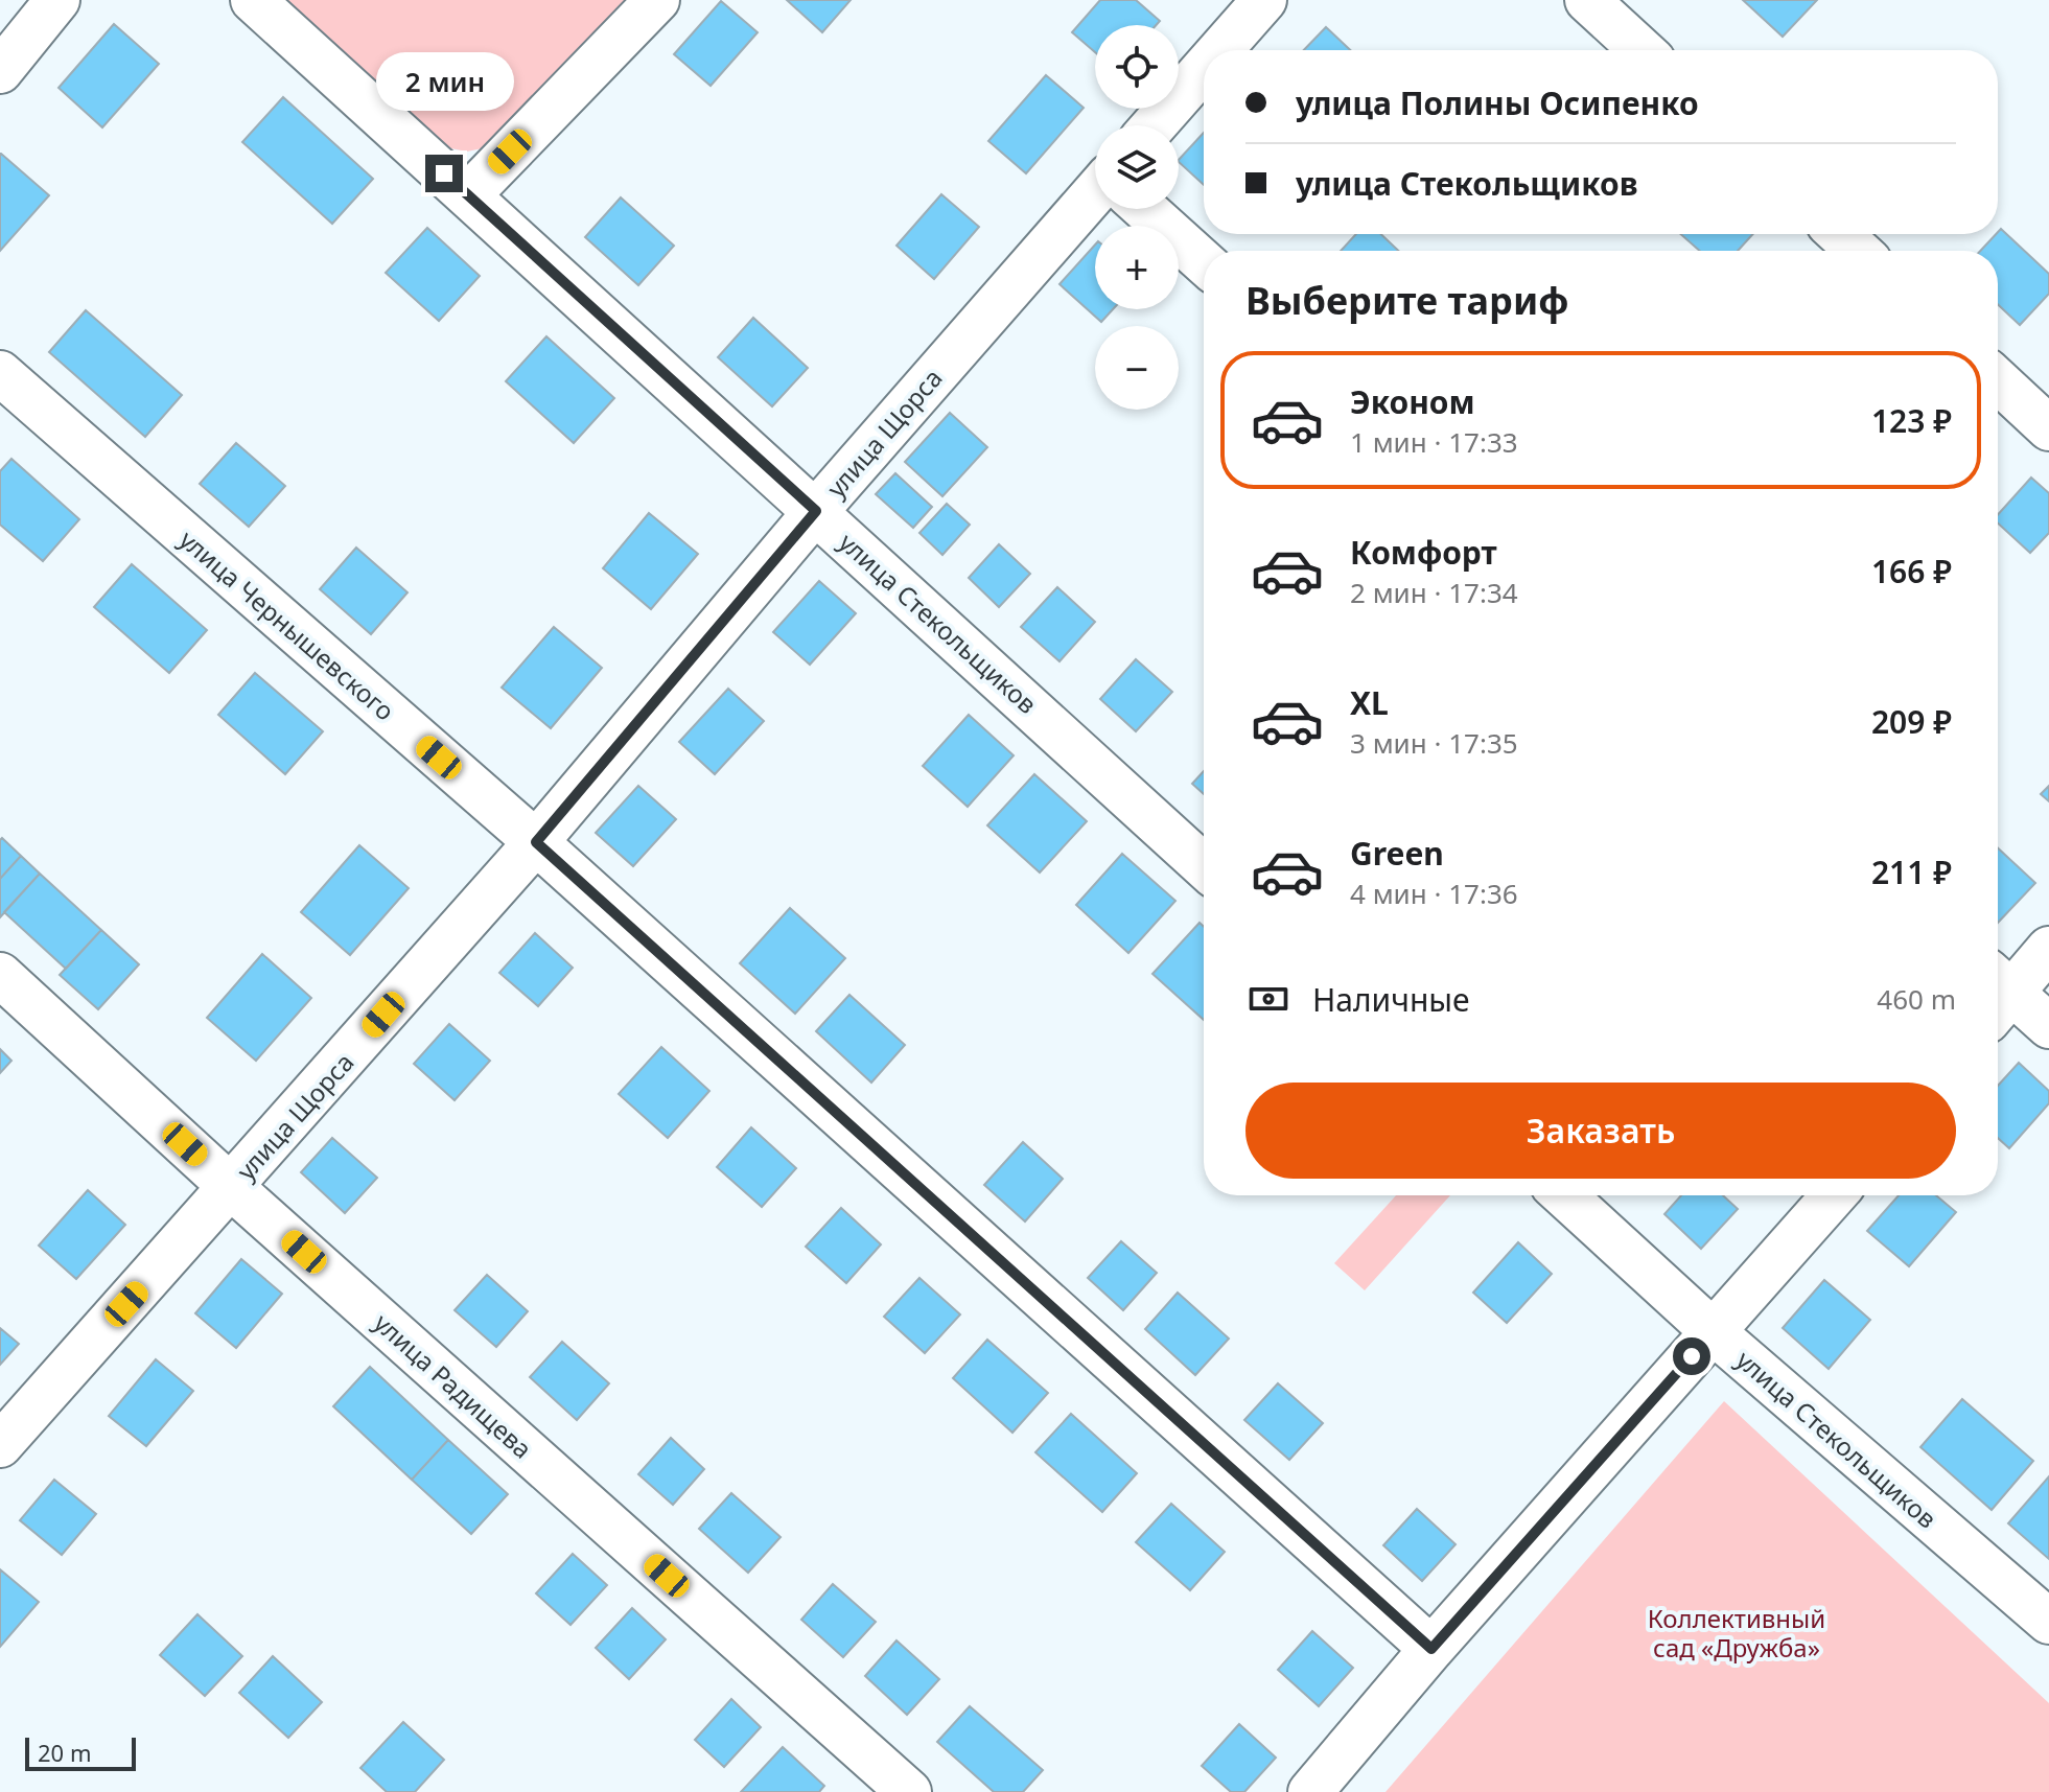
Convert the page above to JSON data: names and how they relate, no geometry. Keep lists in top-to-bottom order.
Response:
{
  "streets": {
    "street": [
      "улица Щорса",
      "улица Стекольщиков",
      "улица Чернышевского",
      "улица Радищева"
    ]
  },
  "crossings": [
    ["улица Щорса", "улица Стекольщиков"],
    ["улица Щорса", "улица Чернышевского"],
    ["улица Щорса", "улица Радищева"]
  ],
  "parks": ["Коллективный сад «Дружба»"],
  "scale_bar": "20 m",
  "page": {
    "map_buttons": ["+", "−"],
    "banner": ["улица Полины Осипенко", "улица Стекольщиков"],
    "bubble": "2 мин",
    "heading": "Выберите тариф",
    "list": [
      {
        "name": "Эконом",
        "note": "1 мин · 17:33",
        "value": "123 ₽"
      },
      {
        "name": "Комфорт",
        "note": "2 мин · 17:34",
        "value": "166 ₽"
      },
      {
        "name": "XL",
        "note": "3 мин · 17:35",
        "value": "209 ₽"
      },
      {
        "name": "Green",
        "note": "4 мин · 17:36",
        "value": "211 ₽"
      }
    ],
    "pay": ["Наличные", "460 m"],
    "buttons": "Заказать",
    "scale": "20 m"
  }
}
